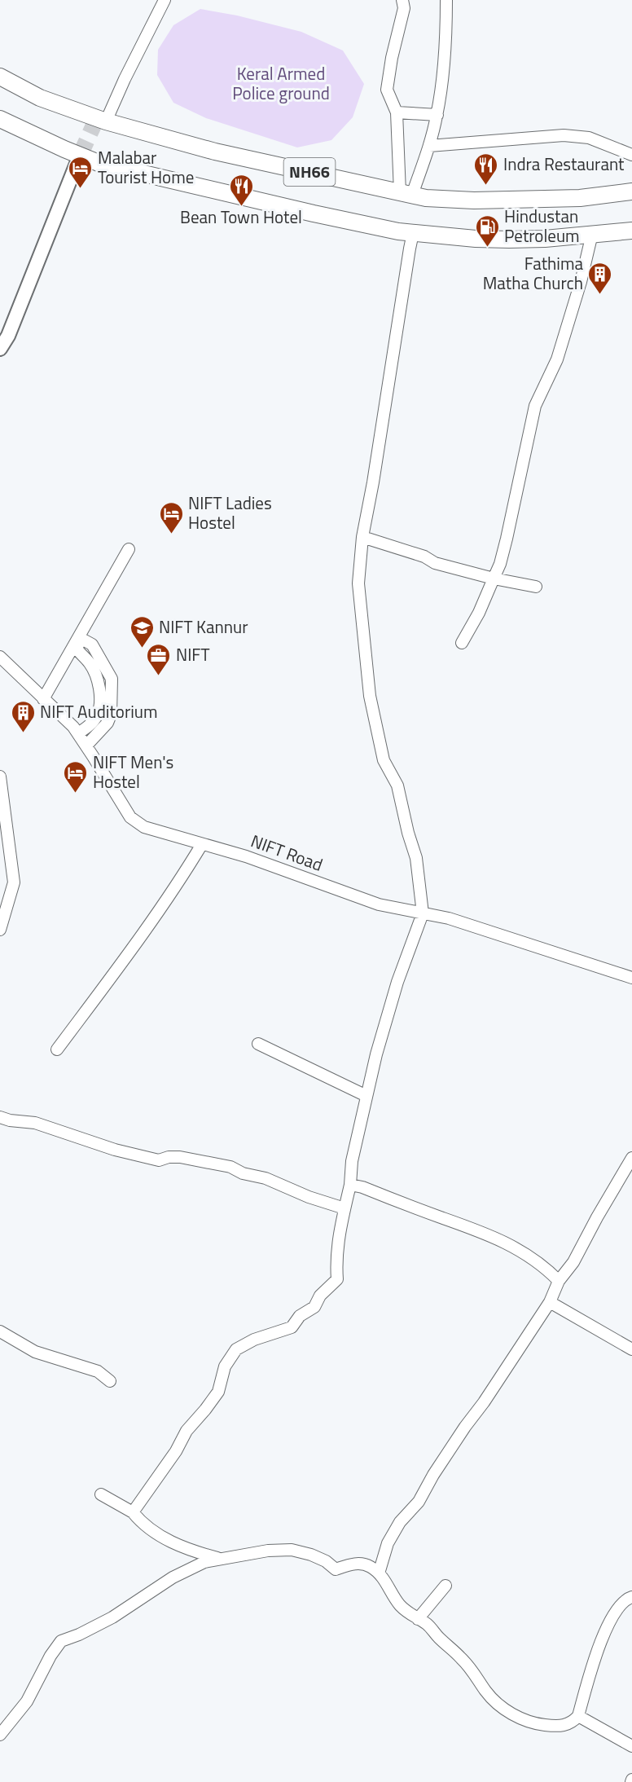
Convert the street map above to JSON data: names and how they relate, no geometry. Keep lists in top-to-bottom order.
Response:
{
  "streets": {
    "highway": ["NH66"],
    "street": ["NIFT Road"]
  },
  "parks": ["Keral Armed Police ground"],
  "places": {
    "restaurant": ["Indra Restaurant", "Bean Town Hotel"],
    "hotel": ["Malabar Tourist Home", "NIFT Ladies Hostel", "NIFT Men's Hostel"],
    "fuel station": ["Hindustan Petroleum"],
    "building": ["Fathima Matha Church", "NIFT Auditorium"],
    "school or university": ["NIFT Kannur"],
    "office": ["NIFT"]
  }
}
